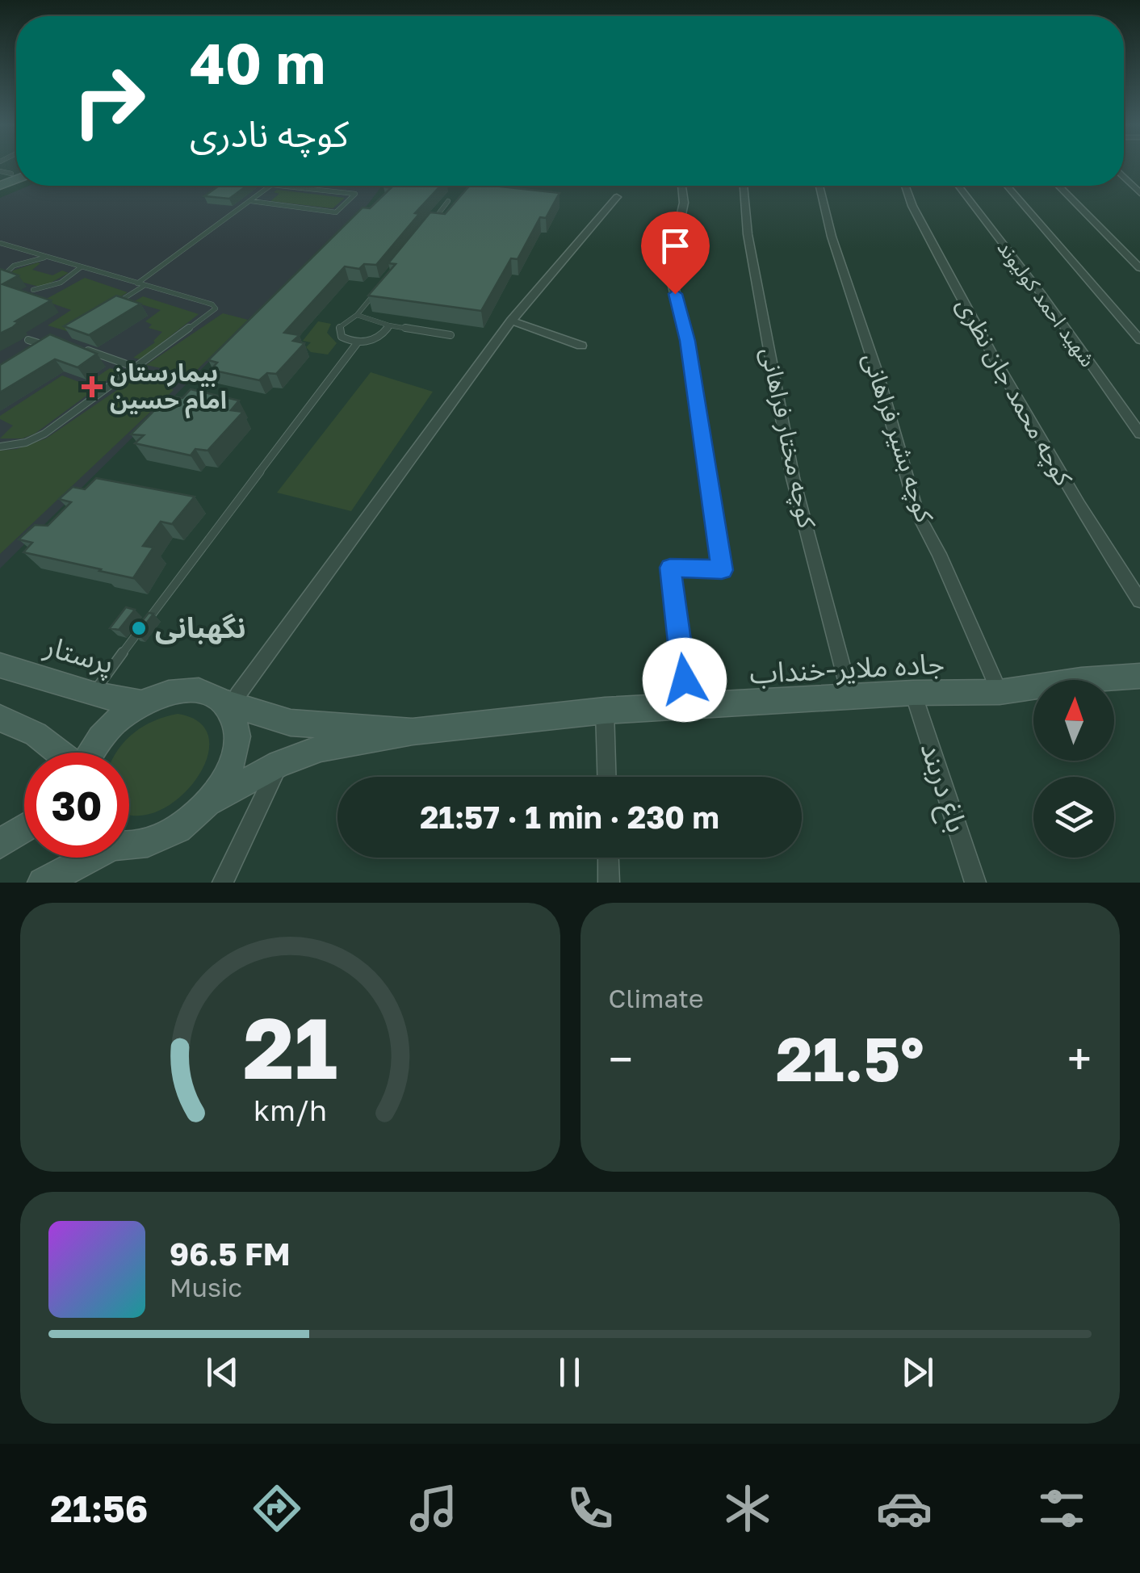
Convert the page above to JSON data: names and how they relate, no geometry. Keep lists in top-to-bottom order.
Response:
{
  "streets": {
    "main road": ["پرستار", "جاده ملایر-خنداب"],
    "street": [
      "شهید احمد کولیوند",
      "کوچه محمد جان نظری",
      "کوچه مختار فراهانی",
      "کوچه بشیر فراهانی",
      "باغ دربند"
    ]
  },
  "crossings": [
    ["کوچه مختار فراهانی", "جاده ملایر-خنداب"],
    ["کوچه بشیر فراهانی", "جاده ملایر-خنداب"],
    ["جاده ملایر-خنداب", "باغ دربند"]
  ],
  "places": {
    "health": ["بیمارستان امام حسین"],
    "other": ["نگهبانی"]
  },
  "north": "top",
  "page": {
    "turn": ["40 m", "کوچه نادری"],
    "limit": "30",
    "trip": "21:57 · 1 min · 230 m",
    "tile": "Climate",
    "heat": ["−", "21.5°", "+"],
    "song": ["96.5 FM", "Music"],
    "tabs": "21:56",
    "gauge": ["21", "km/h"]
  }
}
